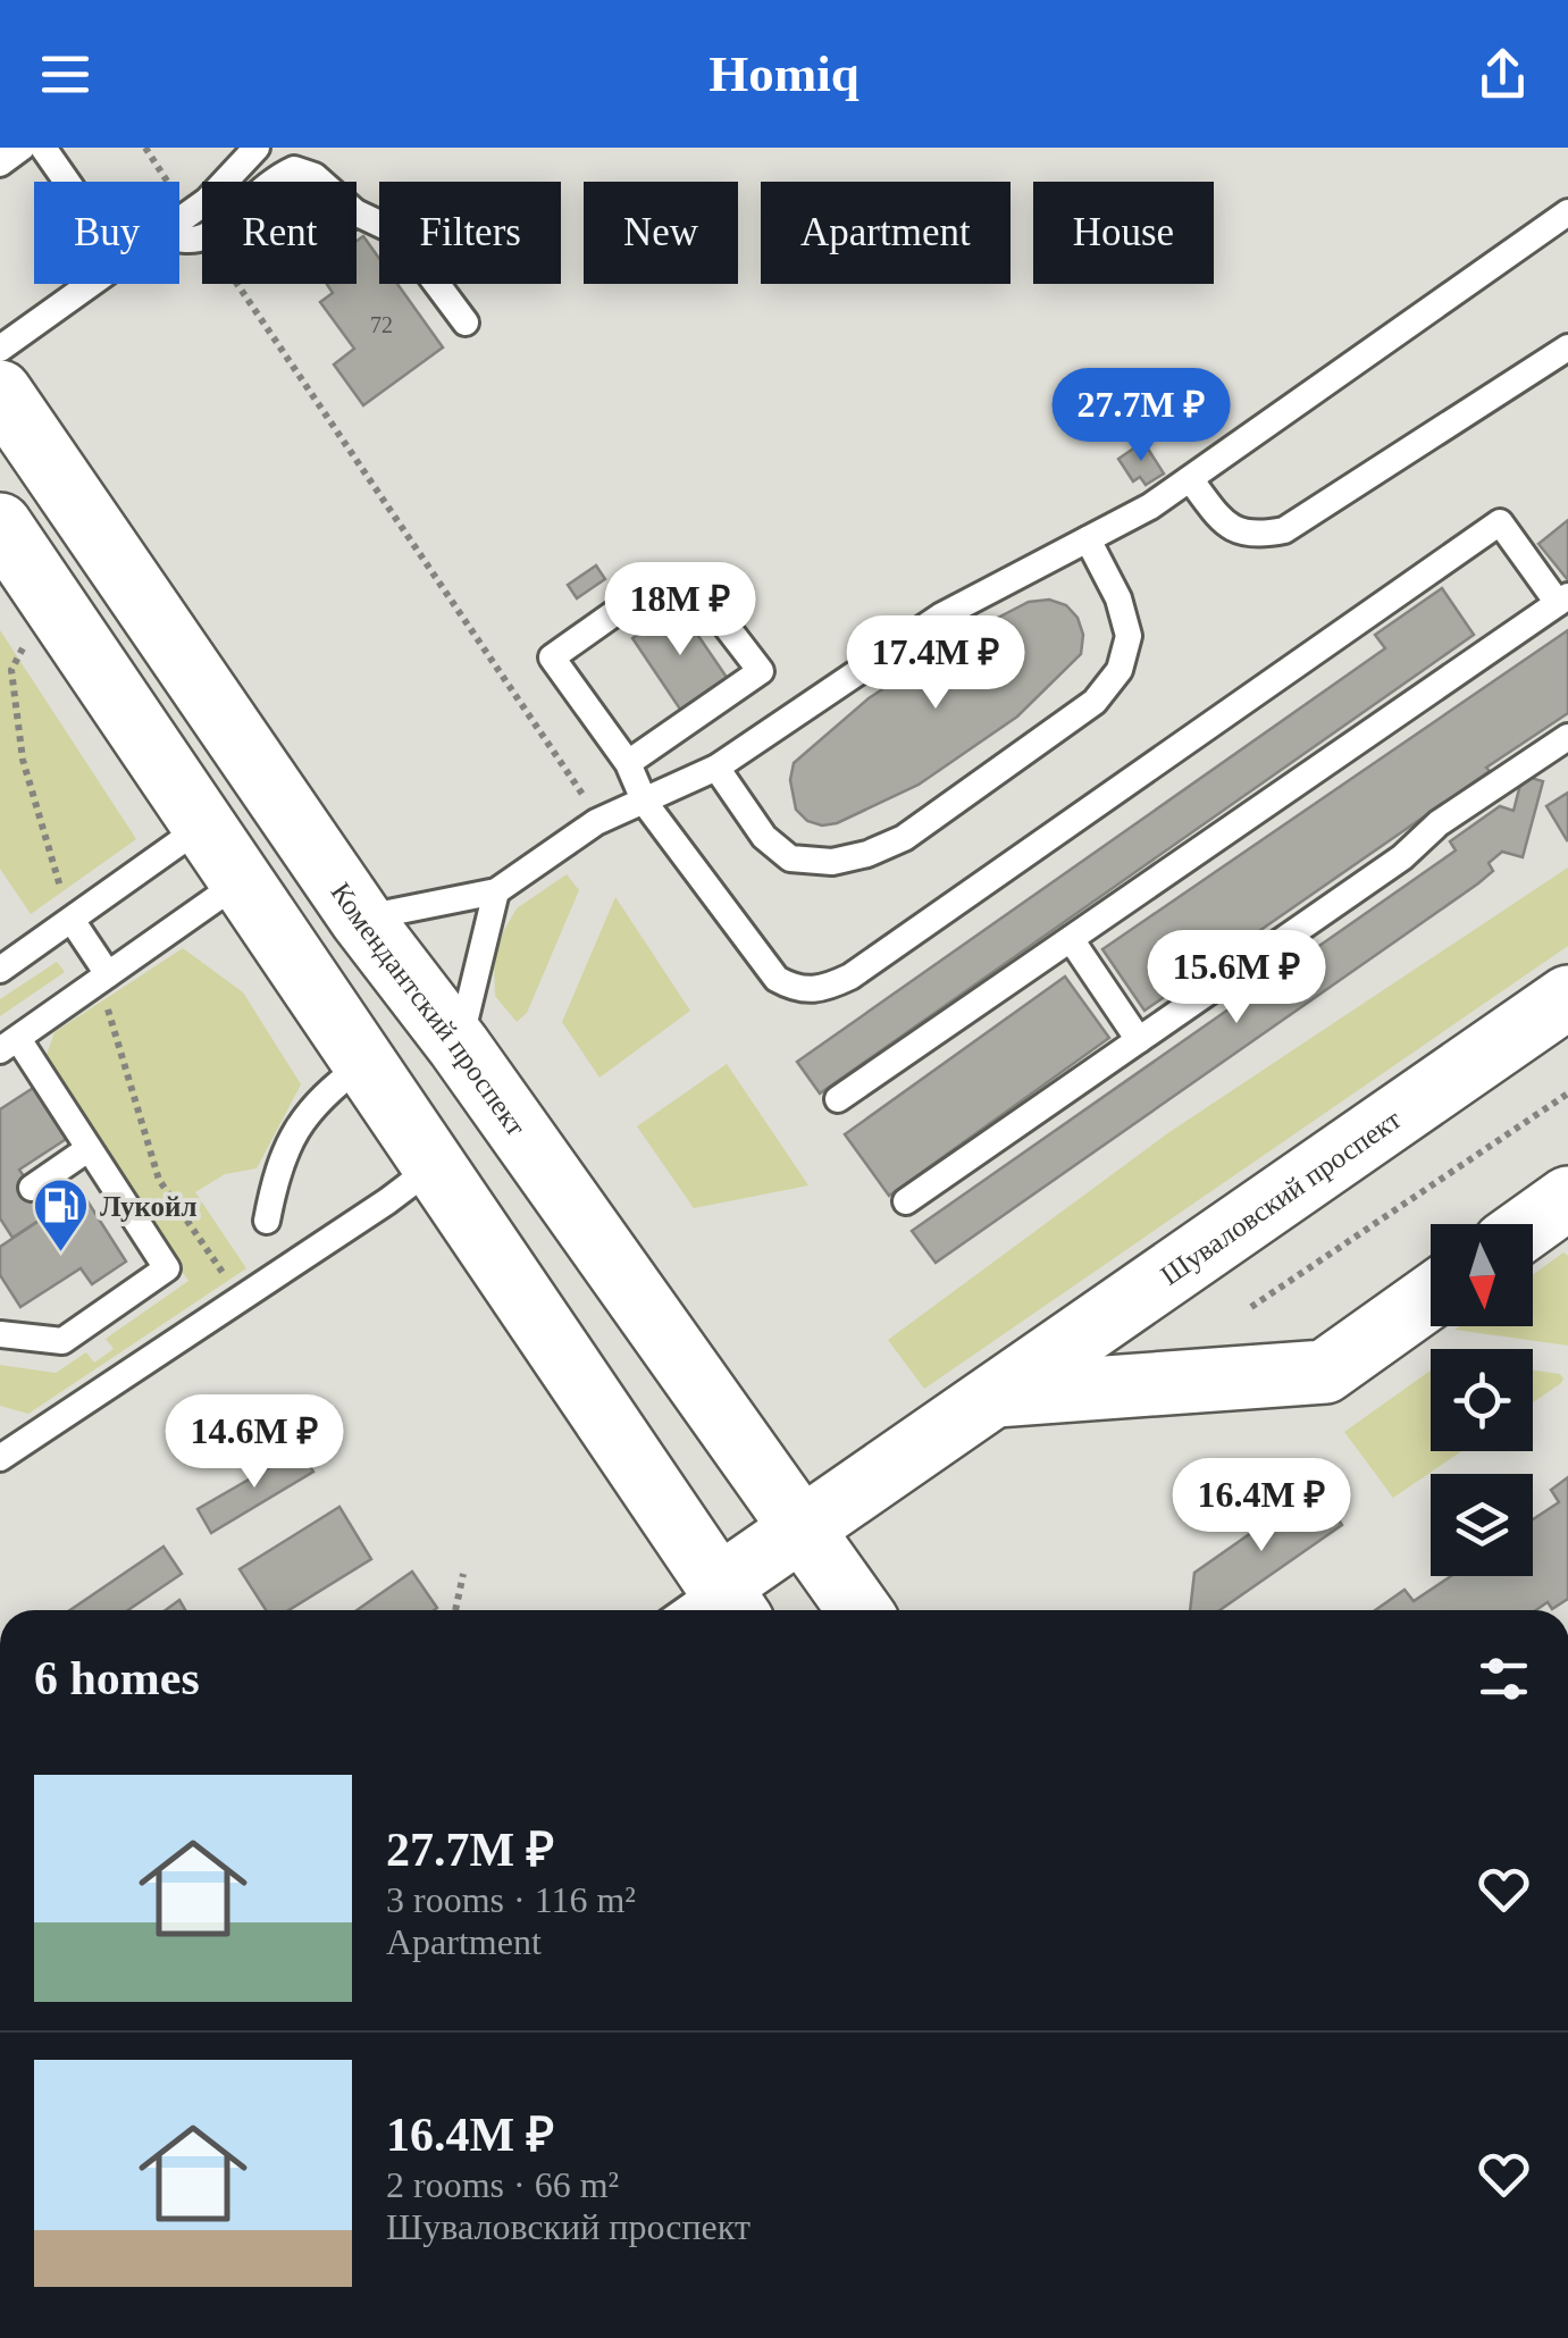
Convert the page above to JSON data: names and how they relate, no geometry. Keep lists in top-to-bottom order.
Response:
{
  "streets": {
    "main road": ["Комендантский проспект", "Шуваловский проспект"]
  },
  "crossings": [
    ["Комендантский проспект", "Шуваловский проспект"]
  ],
  "places": {
    "fuel station": ["Лукойл"]
  },
  "house_numbers": ["72"],
  "north": "bottom",
  "page": {
    "header": "Homiq",
    "chip": [
      "Buy",
      "Rent",
      "Filters",
      "New",
      "Apartment",
      "House"
    ],
    "price": [
      "27.7M ₽",
      "18M ₽",
      "17.4M ₽",
      "15.6M ₽",
      "14.6M ₽",
      "16.4M ₽"
    ],
    "heading": "6 homes",
    "list": [
      {
        "name": "27.7M ₽",
        "note": "3 rooms · 116 m² · Apartment"
      },
      {
        "name": "16.4M ₽",
        "note": "2 rooms · 66 m² · Шуваловский проспект"
      }
    ]
  }
}
